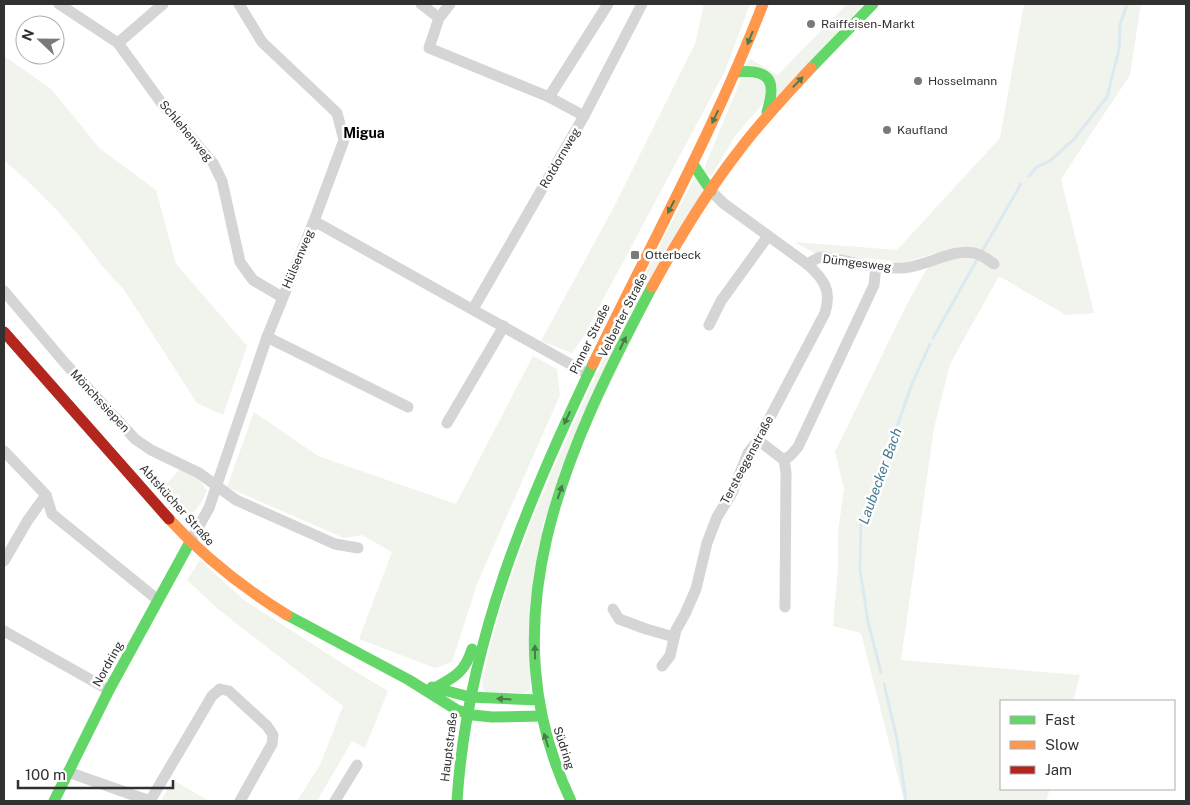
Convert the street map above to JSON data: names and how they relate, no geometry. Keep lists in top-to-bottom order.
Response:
{
  "streets": {
    "street": [
      "Schlehenweg",
      "Rotdornweg",
      "Hülsenweg",
      "Dümgesweg",
      "Velberter Straße",
      "Pinner Straße",
      "Mönchssiepen",
      "Tersteegenstraße",
      "Abtskücher Straße",
      "Nordring",
      "Hauptstraße",
      "Südring"
    ]
  },
  "crossings": [
    ["Schlehenweg", "Hülsenweg"],
    ["Hülsenweg", "Mönchssiepen"],
    ["Hülsenweg", "Abtskücher Straße"],
    ["Hülsenweg", "Nordring"],
    ["Dümgesweg", "Velberter Straße"],
    ["Dümgesweg", "Tersteegenstraße"],
    ["Velberter Straße", "Abtskücher Straße"],
    ["Velberter Straße", "Südring"],
    ["Pinner Straße", "Abtskücher Straße"],
    ["Pinner Straße", "Hauptstraße"],
    ["Abtskücher Straße", "Nordring"],
    ["Abtskücher Straße", "Hauptstraße"],
    ["Abtskücher Straße", "Südring"]
  ],
  "one_way": ["Pinner Straße", "Südring"],
  "districts": ["Migua"],
  "water": ["Laubecker Bach"],
  "places": {
    "other": ["Raiffeisen-Markt", "Hosselmann", "Kaufland"],
    "transit": ["Otterbeck"]
  },
  "legend": ["Fast", "Slow", "Jam"],
  "scale_bar": "100 m",
  "north": "left"
}
